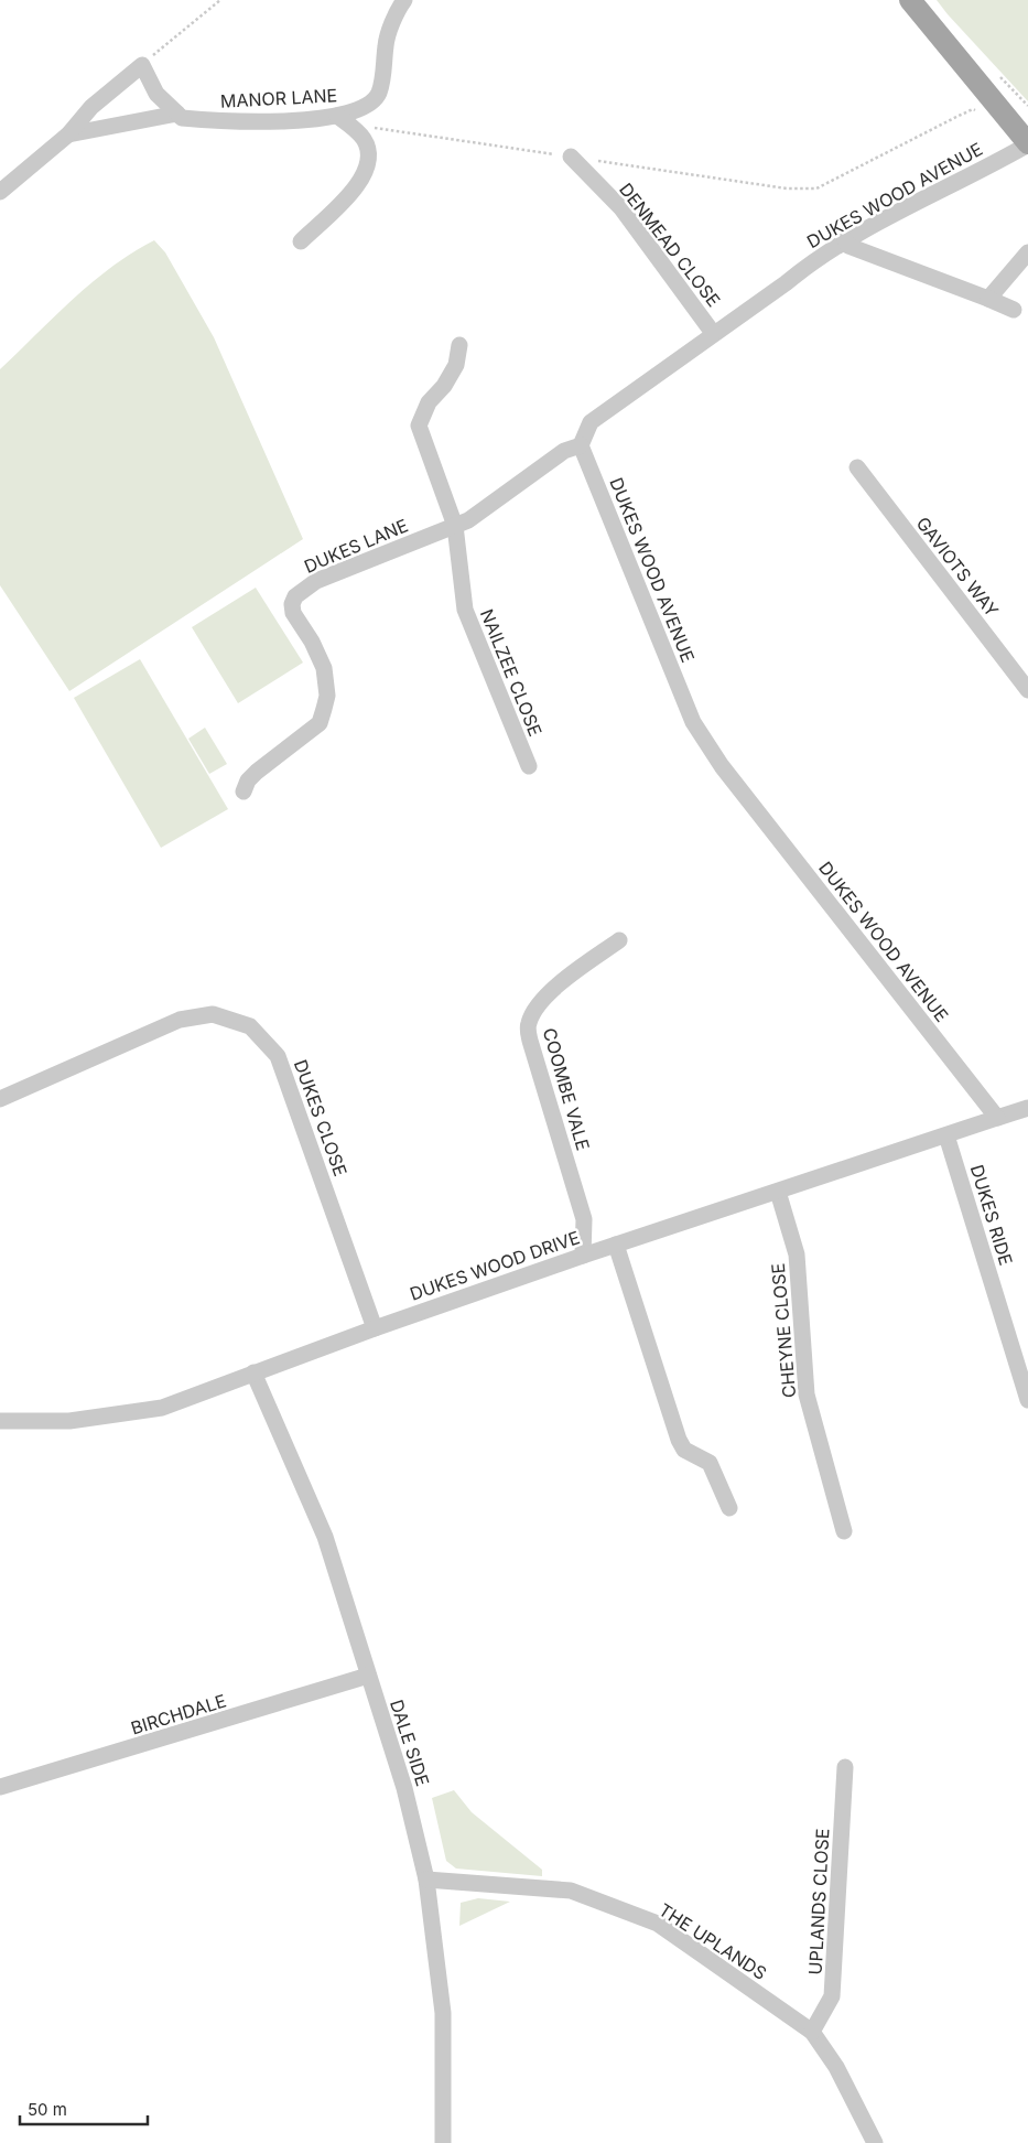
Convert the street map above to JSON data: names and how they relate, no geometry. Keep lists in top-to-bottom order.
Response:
{
  "streets": {
    "street": [
      "MANOR LANE",
      "DUKES WOOD AVENUE",
      "DENMEAD CLOSE",
      "DUKES LANE",
      "GAVIOTS WAY",
      "NAILZEE CLOSE",
      "COOMBE VALE",
      "DUKES CLOSE",
      "DUKES RIDE",
      "DUKES WOOD DRIVE",
      "CHEYNE CLOSE",
      "BIRCHDALE",
      "DALE SIDE",
      "UPLANDS CLOSE",
      "THE UPLANDS"
    ]
  },
  "crossings": [
    ["DUKES WOOD AVENUE", "DENMEAD CLOSE"],
    ["DUKES WOOD AVENUE", "DUKES LANE"],
    ["DUKES WOOD AVENUE", "DUKES WOOD DRIVE"],
    ["DUKES LANE", "NAILZEE CLOSE"],
    ["COOMBE VALE", "DUKES WOOD DRIVE"],
    ["DUKES CLOSE", "DUKES WOOD DRIVE"],
    ["DUKES RIDE", "DUKES WOOD DRIVE"],
    ["DUKES WOOD DRIVE", "CHEYNE CLOSE"],
    ["DUKES WOOD DRIVE", "DALE SIDE"],
    ["BIRCHDALE", "DALE SIDE"],
    ["DALE SIDE", "THE UPLANDS"],
    ["UPLANDS CLOSE", "THE UPLANDS"]
  ],
  "scale_bar": "50 m"
}
